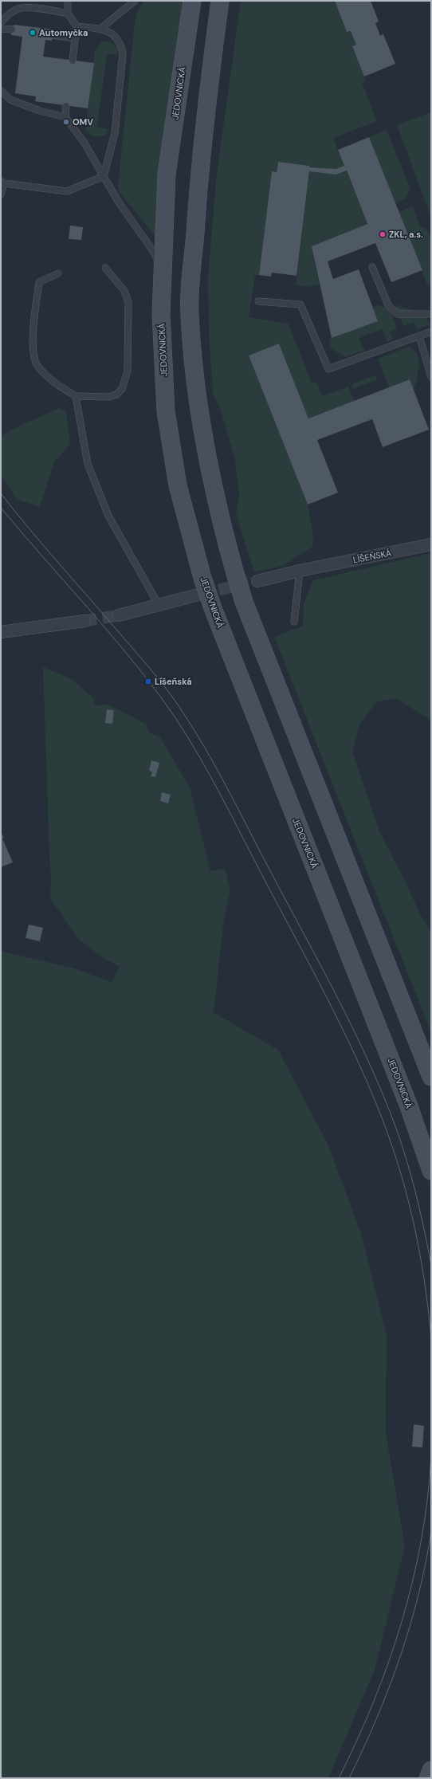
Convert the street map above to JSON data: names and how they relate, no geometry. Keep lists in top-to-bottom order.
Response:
{
  "streets": {
    "main road": ["JEDOVNICKÁ"],
    "street": ["LÍŠEŇSKÁ"]
  },
  "places": {
    "other": ["Automyčka", "OMV", "ZKL, a.s."],
    "transit": ["Líšeňská"]
  }
}
